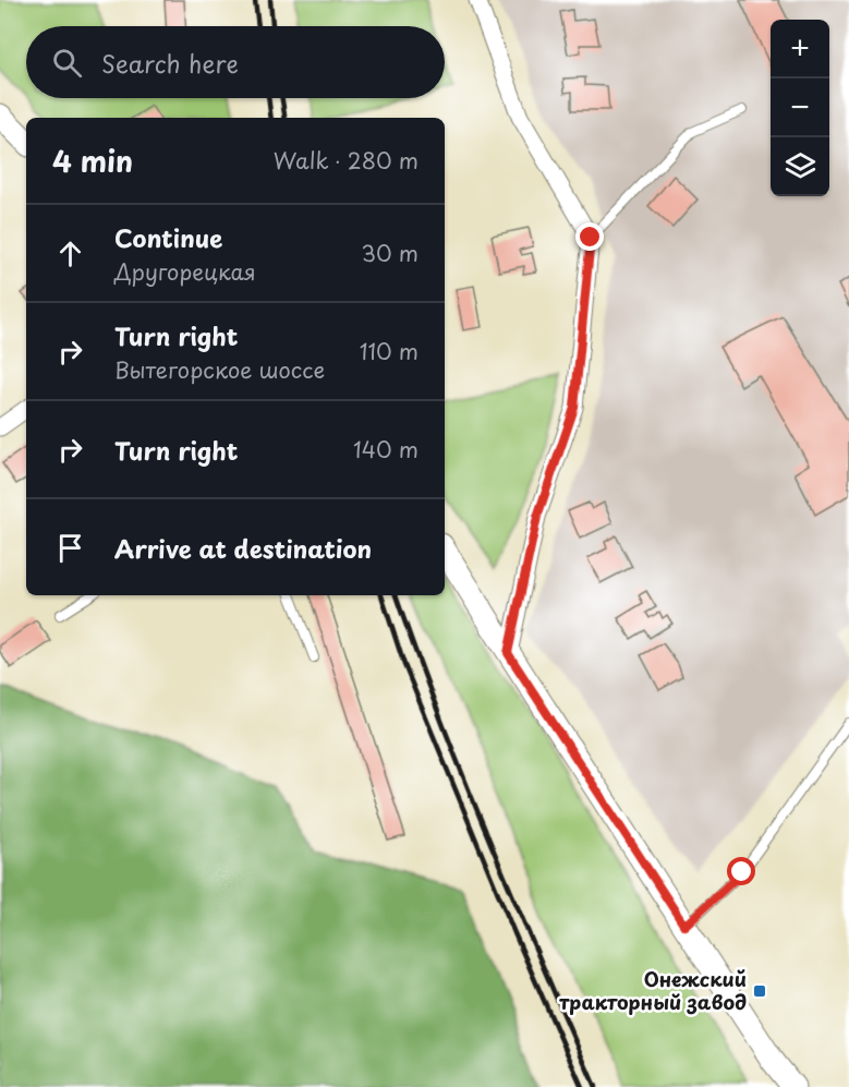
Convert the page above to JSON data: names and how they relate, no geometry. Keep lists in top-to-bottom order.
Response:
{
  "places": {
    "transit": ["Онежский тракторный завод"]
  },
  "page": {
    "map_buttons": ["+", "−"],
    "search": "Search here",
    "heading": ["4 min", "Walk · 280 m"],
    "list": [
      ["Continue", "Другорецкая", "30 m"],
      ["Turn right", "Вытегорское шоссе", "110 m"],
      ["Turn right", "140 m"],
      "Arrive at destination"
    ]
  }
}
